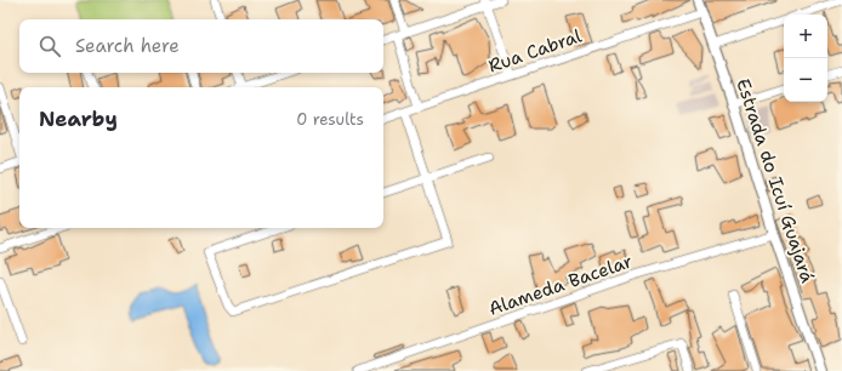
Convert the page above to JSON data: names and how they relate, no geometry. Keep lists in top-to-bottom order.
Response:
{
  "streets": {
    "street": ["Rua Cabral", "Estrada do Icuí Guajará", "Alameda Bacelar"]
  },
  "crossings": [
    ["Rua Cabral", "Estrada do Icuí Guajará"],
    ["Estrada do Icuí Guajará", "Alameda Bacelar"]
  ],
  "page": {
    "map_buttons": ["+", "−"],
    "search": "Search here",
    "heading": ["Nearby", "0 results"]
  }
}
